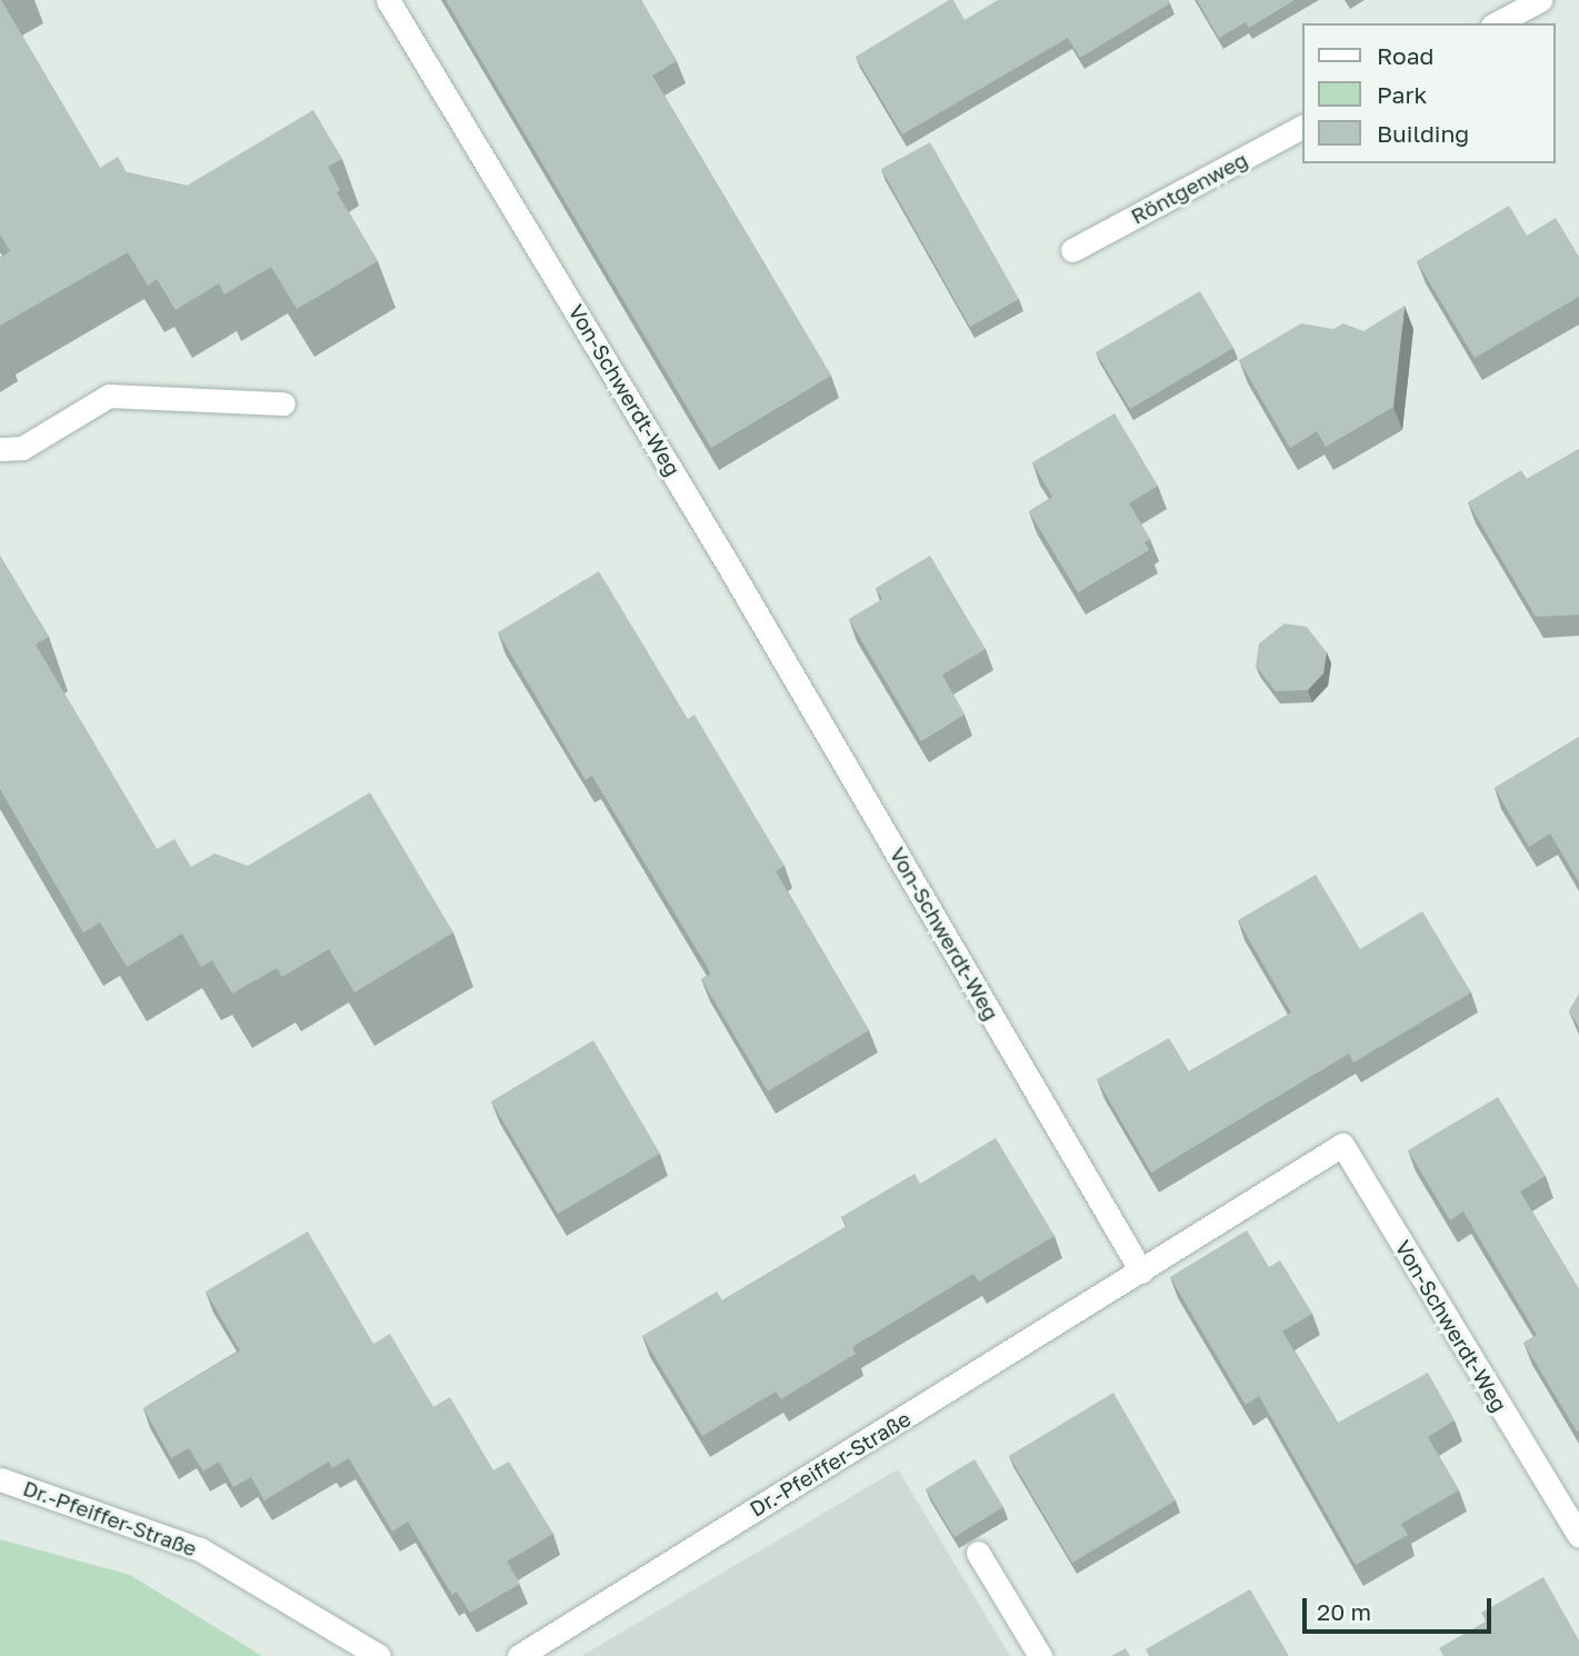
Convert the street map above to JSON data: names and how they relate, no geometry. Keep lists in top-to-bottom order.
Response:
{
  "streets": {
    "street": ["Röntgenweg", "Von-Schwerdt-Weg", "Dr.-Pfeiffer-Straße"]
  },
  "crossings": [
    ["Von-Schwerdt-Weg", "Dr.-Pfeiffer-Straße"]
  ],
  "legend": ["Road", "Park", "Building"],
  "scale_bar": "20 m"
}
